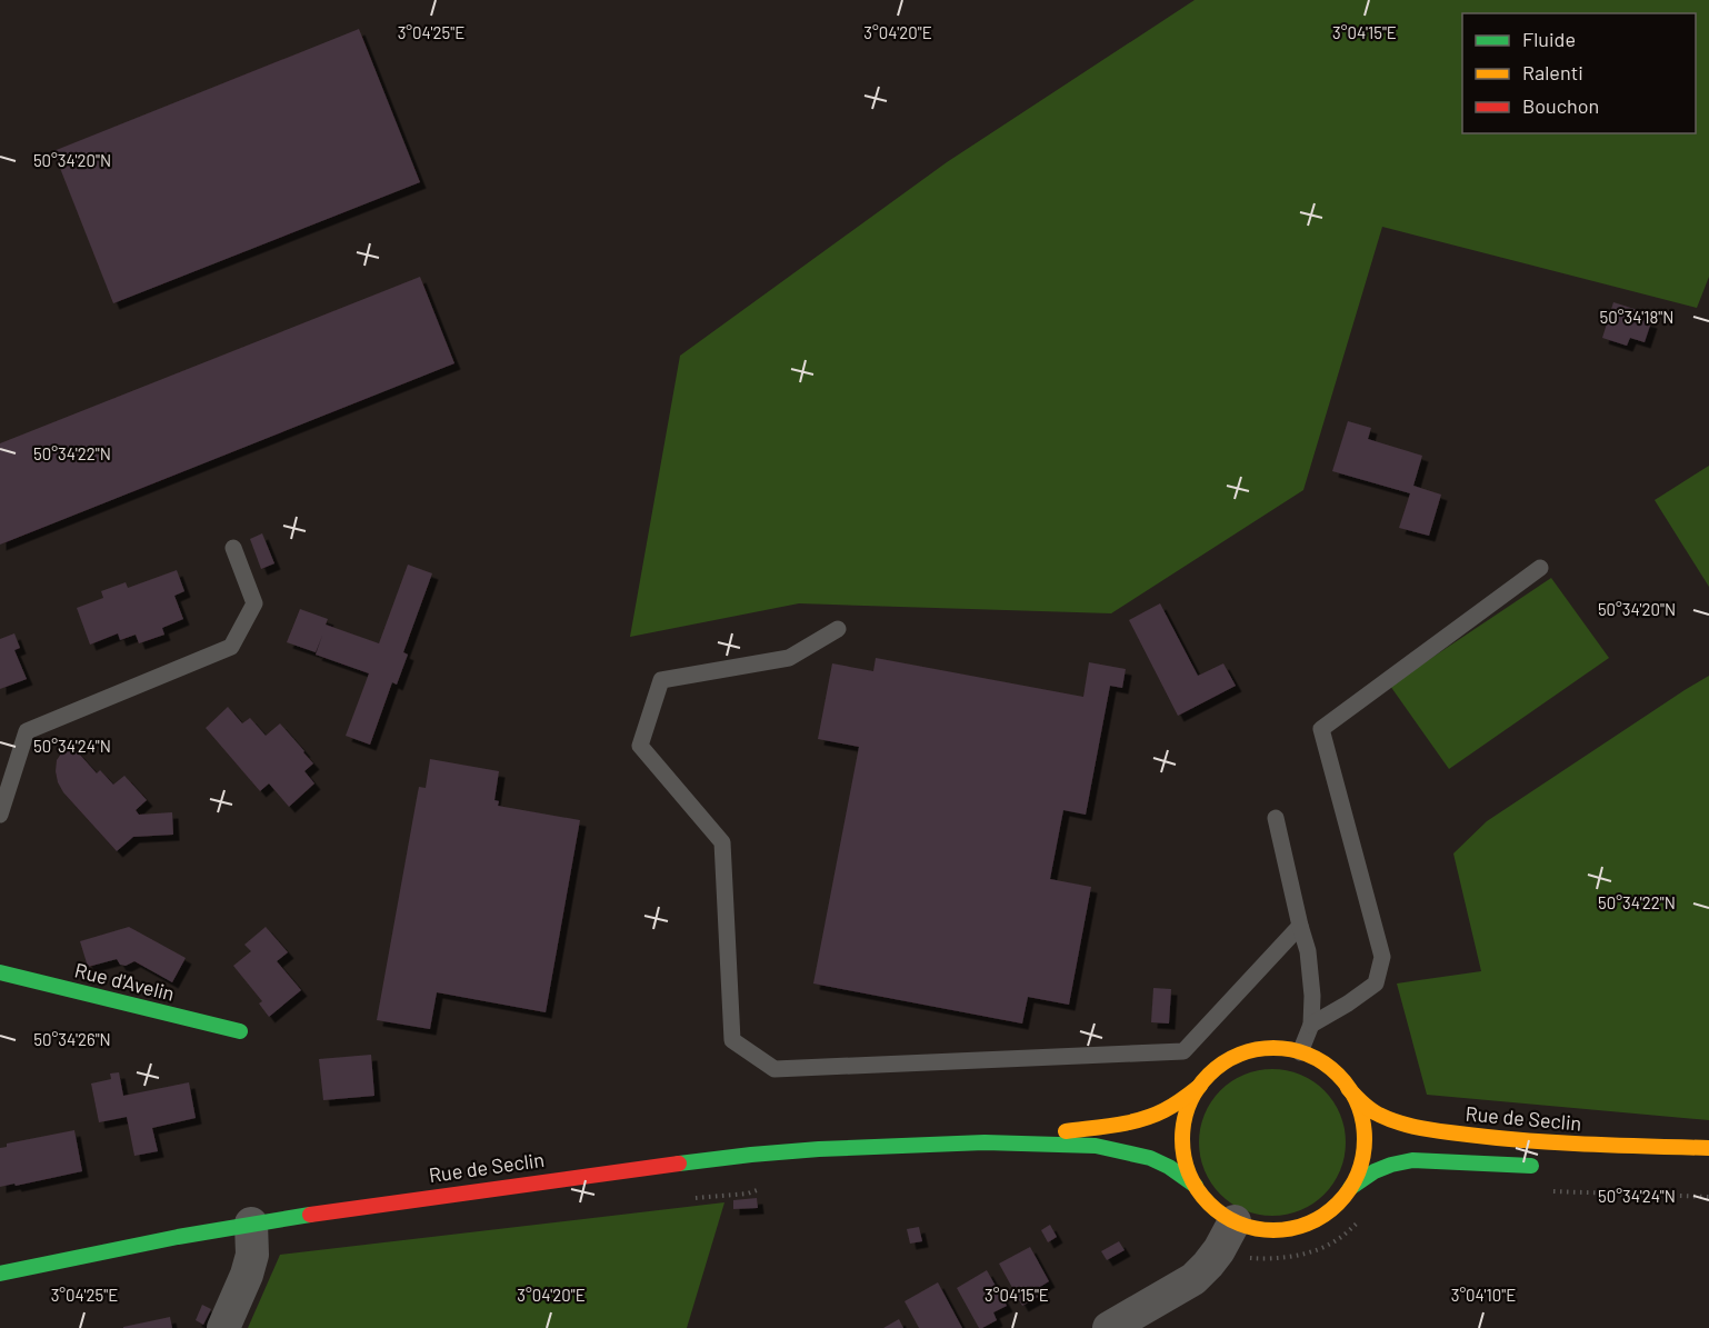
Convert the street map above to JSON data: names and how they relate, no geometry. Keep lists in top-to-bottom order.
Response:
{
  "streets": {
    "main road": ["Rue d'Avelin", "Rue de Seclin"]
  },
  "legend": ["Fluide", "Ralenti", "Bouchon"],
  "coordinates": [
    "3°04'25\"E",
    "3°04'20\"E",
    "3°04'15\"E",
    "50°34'20\"N",
    "50°34'18\"N",
    "50°34'22\"N",
    "50°34'24\"N",
    "50°34'26\"N",
    "3°04'10\"E"
  ]
}
